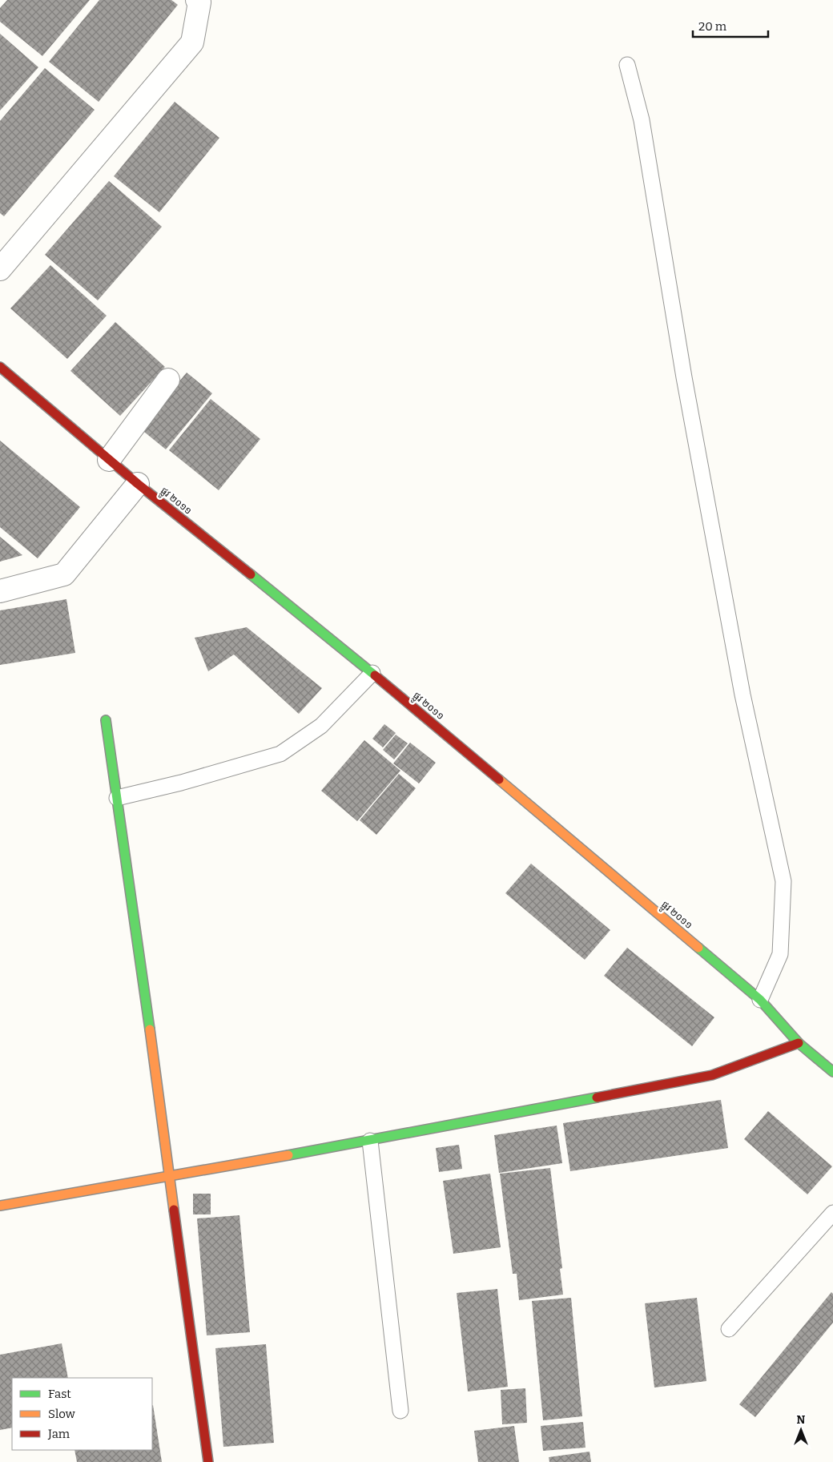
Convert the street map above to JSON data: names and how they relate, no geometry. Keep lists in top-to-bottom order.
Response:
{
  "streets": {
    "street": ["ផ្លូវ ២០១១"]
  },
  "legend": ["Fast", "Slow", "Jam"],
  "scale_bar": "20 m",
  "north": "top"
}
